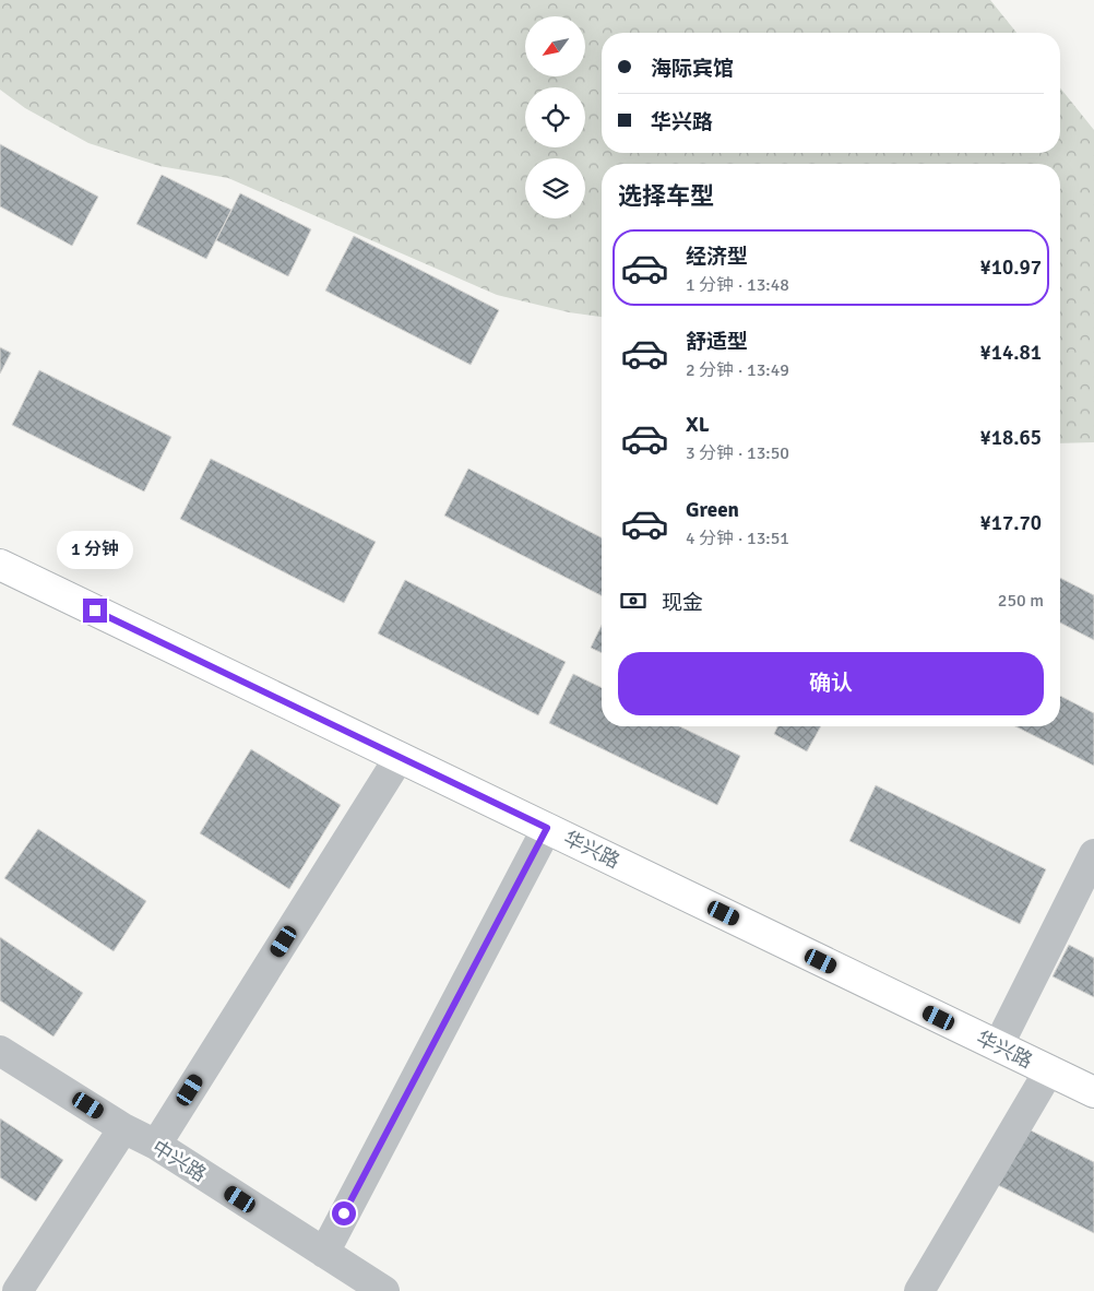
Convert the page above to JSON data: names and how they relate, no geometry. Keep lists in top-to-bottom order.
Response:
{
  "streets": {
    "main road": ["华兴路"],
    "street": ["中兴路"]
  },
  "north": "bottom left",
  "page": {
    "banner": ["海际宾馆", "华兴路"],
    "heading": "选择车型",
    "list": [
      {
        "name": "经济型",
        "note": "1 分钟 · 13:48",
        "value": "¥10.97"
      },
      {
        "name": "舒适型",
        "note": "2 分钟 · 13:49",
        "value": "¥14.81"
      },
      {
        "name": "XL",
        "note": "3 分钟 · 13:50",
        "value": "¥18.65"
      },
      {
        "name": "Green",
        "note": "4 分钟 · 13:51",
        "value": "¥17.70"
      }
    ],
    "bubble": "1 分钟",
    "pay": ["现金", "250 m"],
    "buttons": "确认"
  }
}
